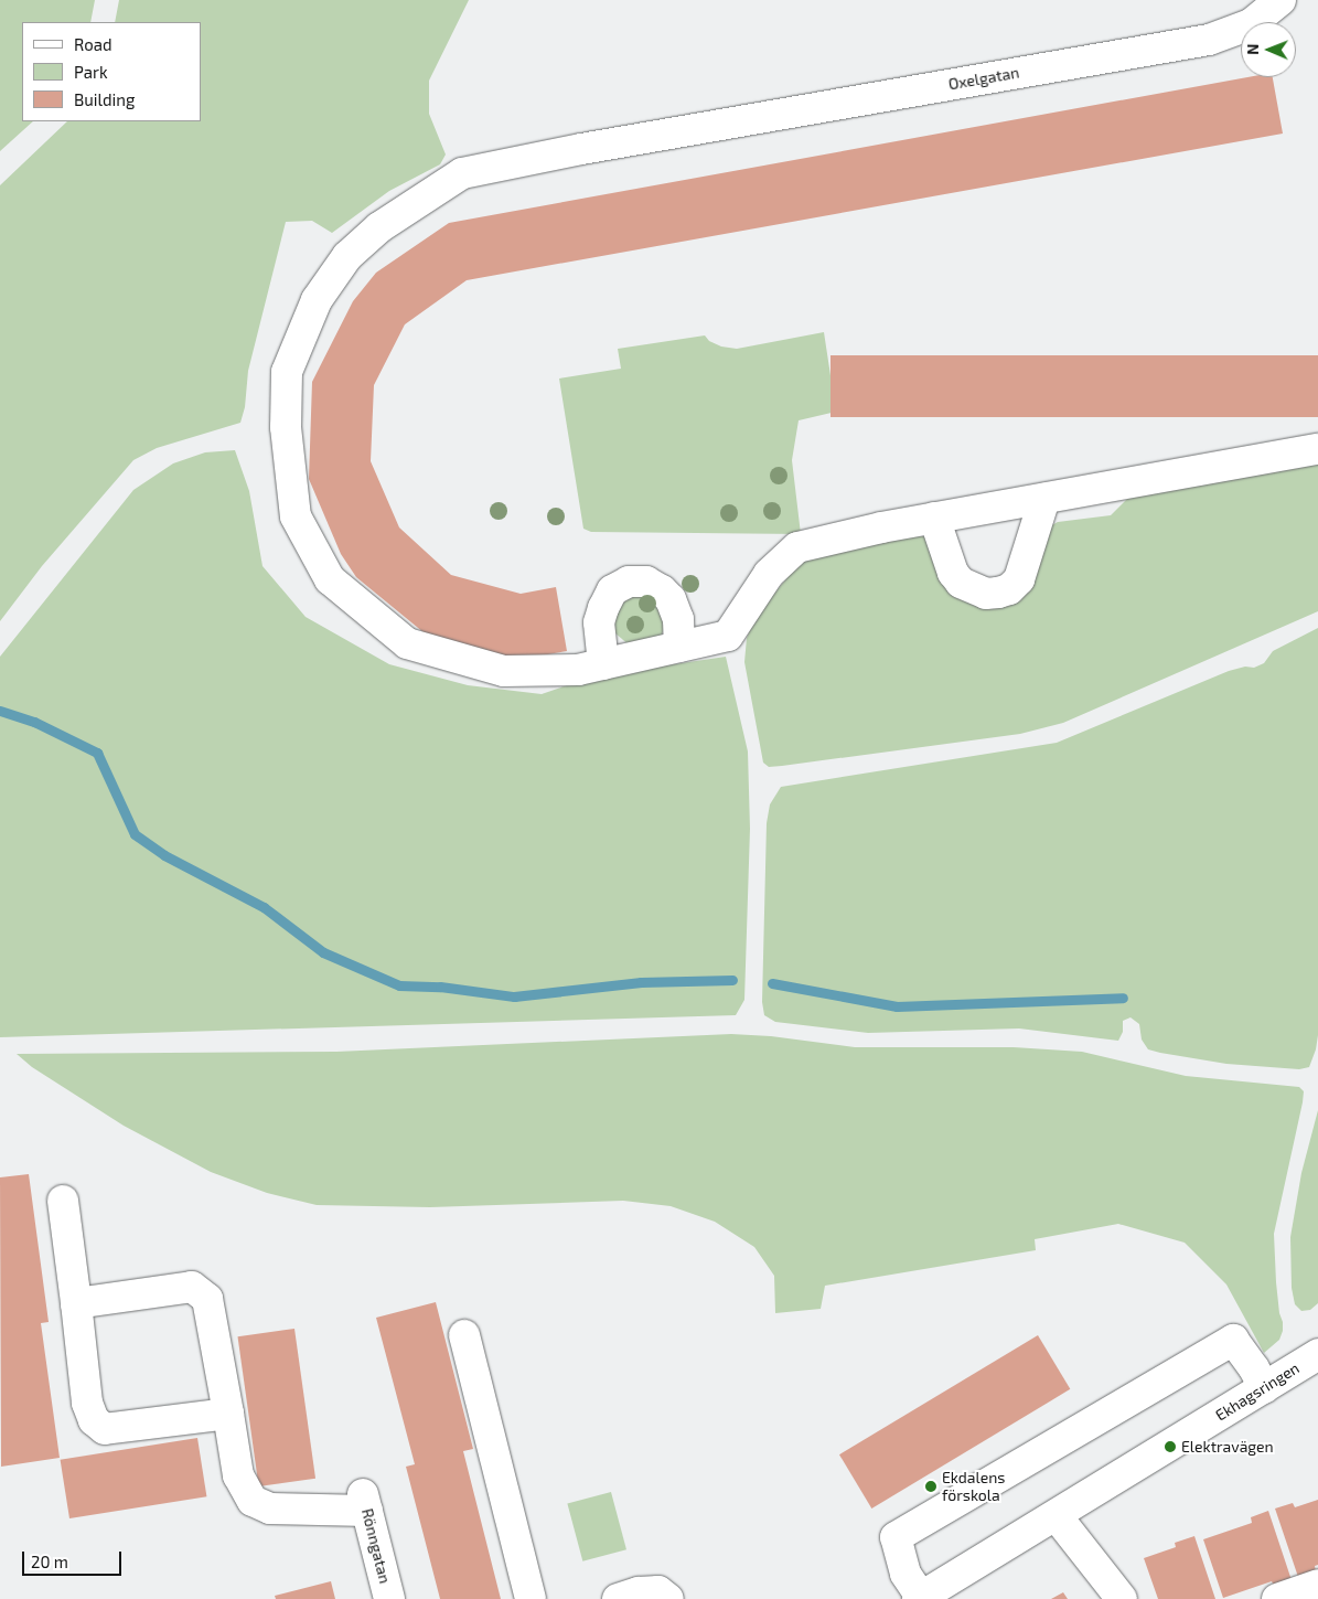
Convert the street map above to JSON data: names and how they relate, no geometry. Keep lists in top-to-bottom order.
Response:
{
  "streets": {
    "street": ["Oxelgatan", "Ekhagsringen", "Rönngatan"]
  },
  "places": ["Elektravägen", "Ekdalens förskola"],
  "legend": ["Road", "Park", "Building"],
  "scale_bar": "20 m",
  "north": "left"
}
